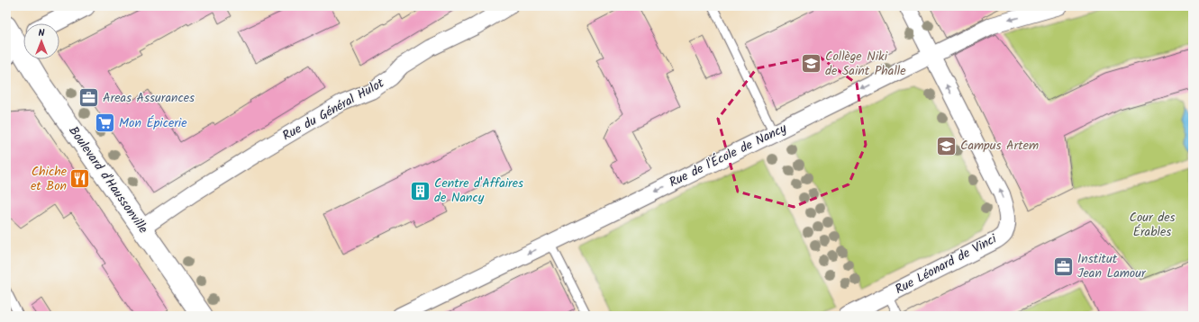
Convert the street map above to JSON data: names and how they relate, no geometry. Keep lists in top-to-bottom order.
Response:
{
  "streets": {
    "street": [
      "Rue du Général Hulot",
      "Rue de l'École de Nancy",
      "Boulevard d'Haussonville",
      "Rue Léonard de Vinci"
    ]
  },
  "crossings": [
    ["Rue du Général Hulot", "Boulevard d'Haussonville"],
    ["Rue de l'École de Nancy", "Rue Léonard de Vinci"]
  ],
  "one_way": ["Rue de l'École de Nancy"],
  "parks": ["Cour des Érables"],
  "places": {
    "school or university": ["Collège Niki de Saint Phalle", "Campus Artem"],
    "office": ["Areas Assurances", "Institut Jean Lamour"],
    "supermarket": ["Mon Épicerie"],
    "restaurant": ["Chiche et Bon"],
    "building": ["Centre d'Affaires de Nancy"]
  },
  "north": "top"
}
